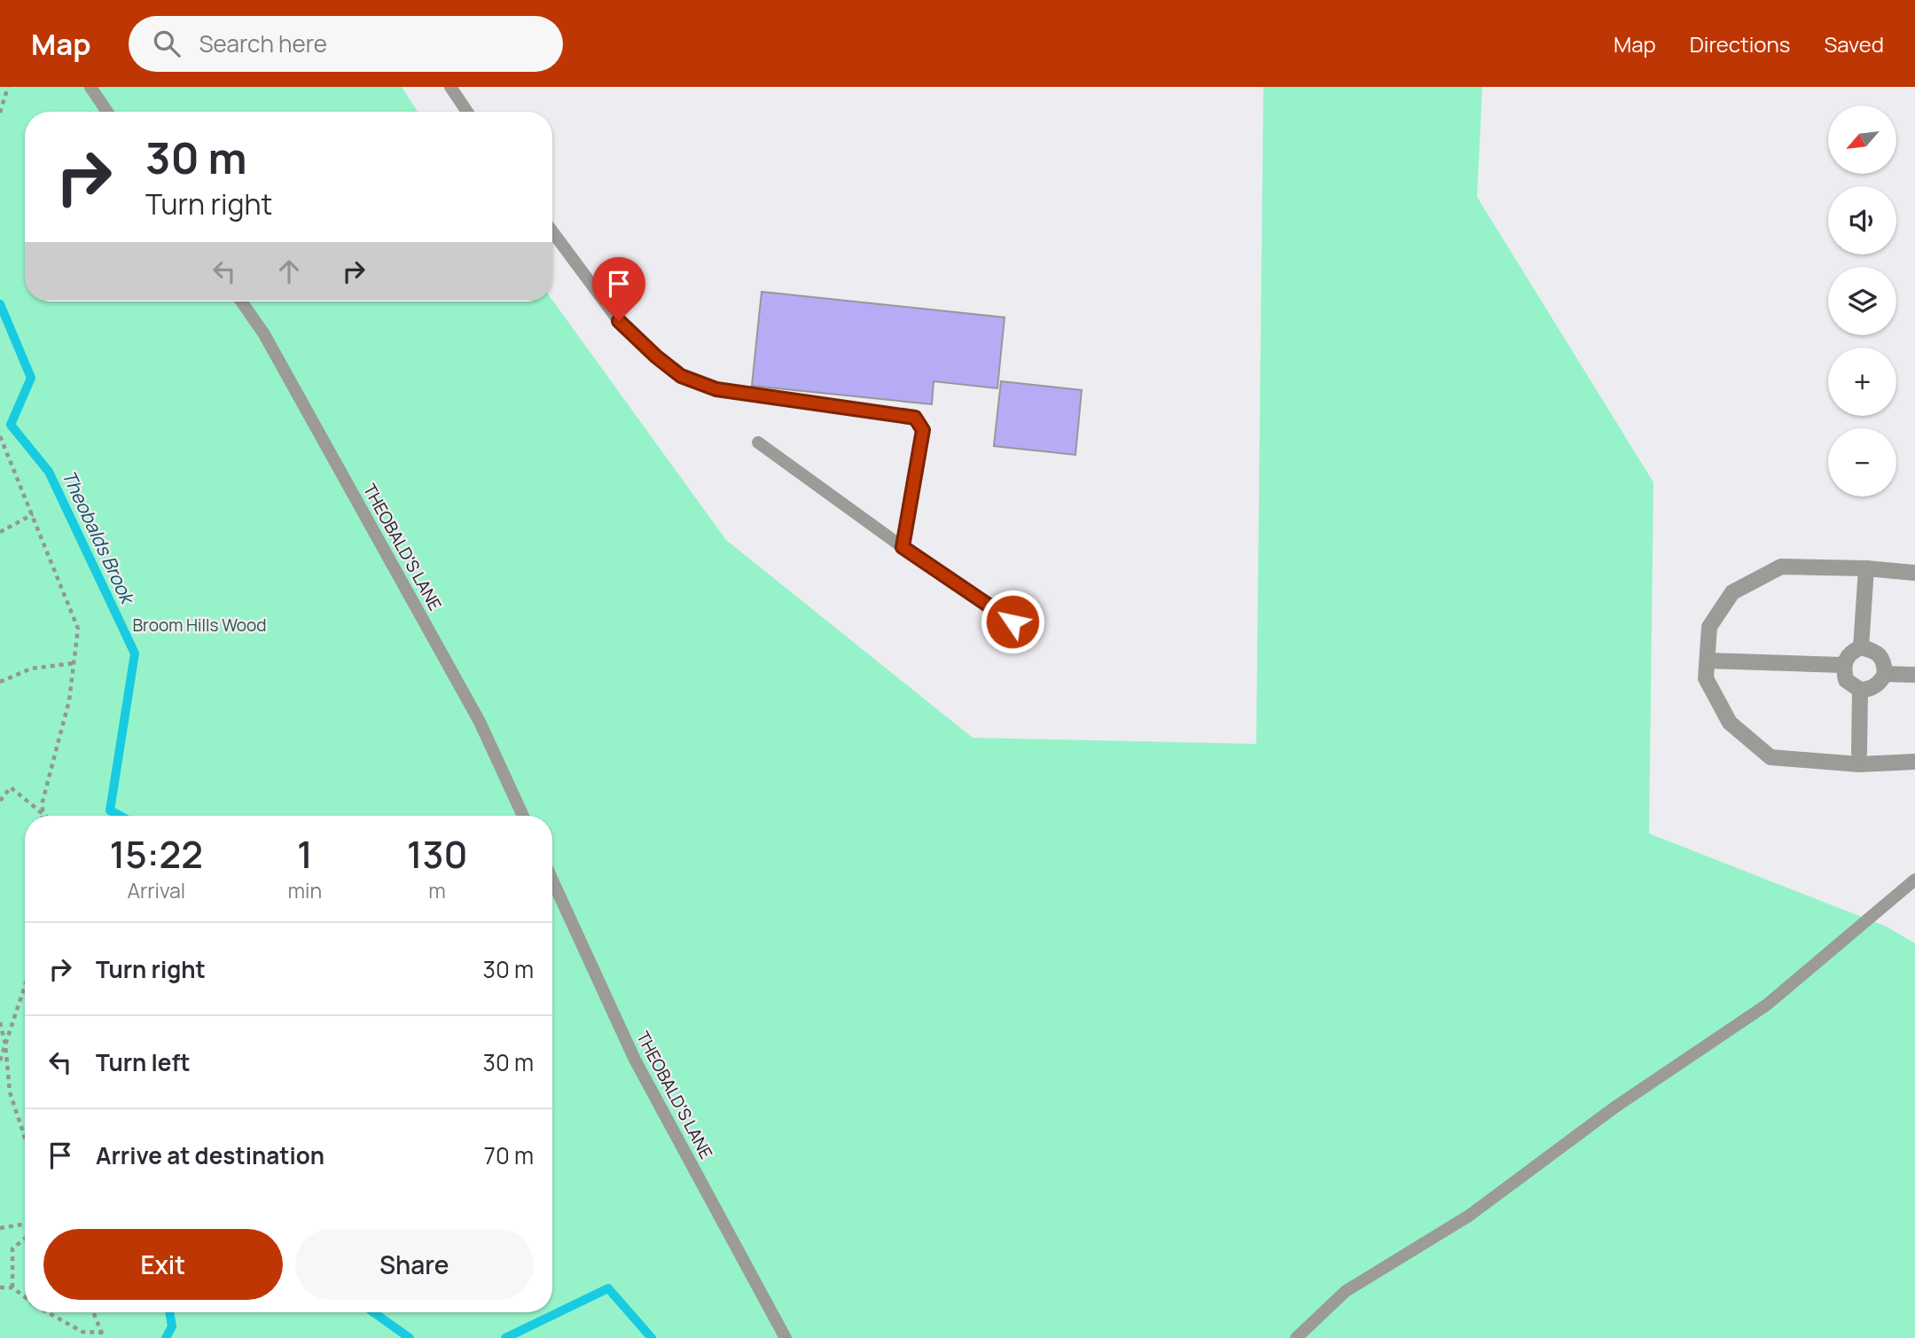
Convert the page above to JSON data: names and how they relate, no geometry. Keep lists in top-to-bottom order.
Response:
{
  "streets": {
    "lane": ["THEOBALD'S LANE"]
  },
  "water": ["Theobalds Brook"],
  "parks": ["Broom Hills Wood"],
  "north": "bottom left",
  "page": {
    "header": "Map",
    "search": "Search here",
    "nav": ["Map", "Directions", "Saved"],
    "map_buttons": ["+", "−"],
    "turn": ["30 m", "Turn right"],
    "eta": [
      "15:22",
      "Arrival",
      "1",
      "min",
      "130",
      "m"
    ],
    "list": [
      {
        "name": "Turn right",
        "value": "30 m"
      },
      {
        "name": "Turn left",
        "value": "30 m"
      },
      {
        "name": "Arrive at destination",
        "value": "70 m"
      }
    ],
    "buttons": ["Exit", "Share"]
  }
}
